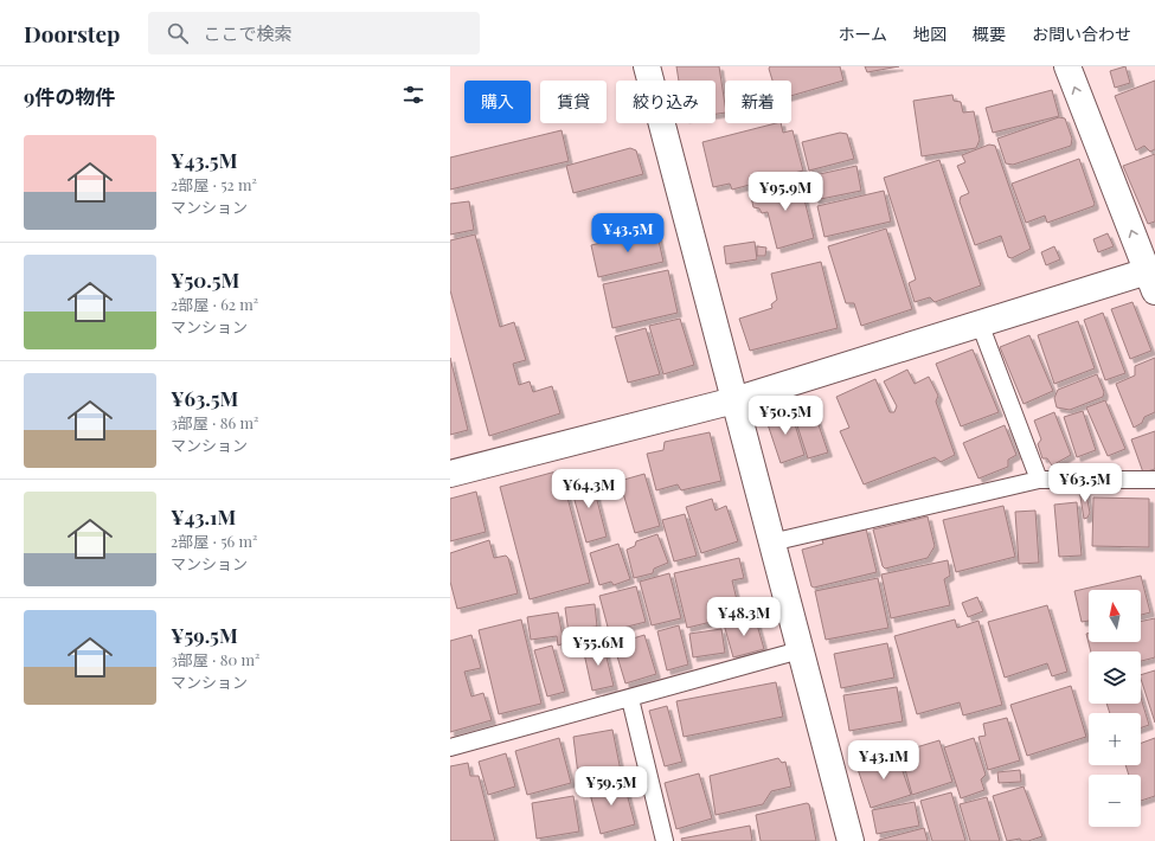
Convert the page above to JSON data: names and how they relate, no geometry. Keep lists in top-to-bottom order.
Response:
{
  "north": "top",
  "page": {
    "header": "Doorstep",
    "search": "ここで検索",
    "nav": [
      "ホーム",
      "地図",
      "概要",
      "お問い合わせ"
    ],
    "heading": "9件の物件",
    "chip": [
      "購入",
      "賃貸",
      "絞り込み",
      "新着"
    ],
    "list": [
      {
        "name": "¥43.5M",
        "note": "2部屋 · 52 m² · マンション"
      },
      {
        "name": "¥50.5M",
        "note": "2部屋 · 62 m² · マンション"
      },
      {
        "name": "¥63.5M",
        "note": "3部屋 · 86 m² · マンション"
      },
      {
        "name": "¥43.1M",
        "note": "2部屋 · 56 m² · マンション"
      },
      {
        "name": "¥59.5M",
        "note": "3部屋 · 80 m² · マンション"
      }
    ],
    "price": [
      "¥95.9M",
      "¥43.5M",
      "¥50.5M",
      "¥63.5M",
      "¥64.3M",
      "¥48.3M",
      "¥55.6M",
      "¥43.1M",
      "¥59.5M"
    ],
    "map_buttons": ["+", "−"]
  }
}
